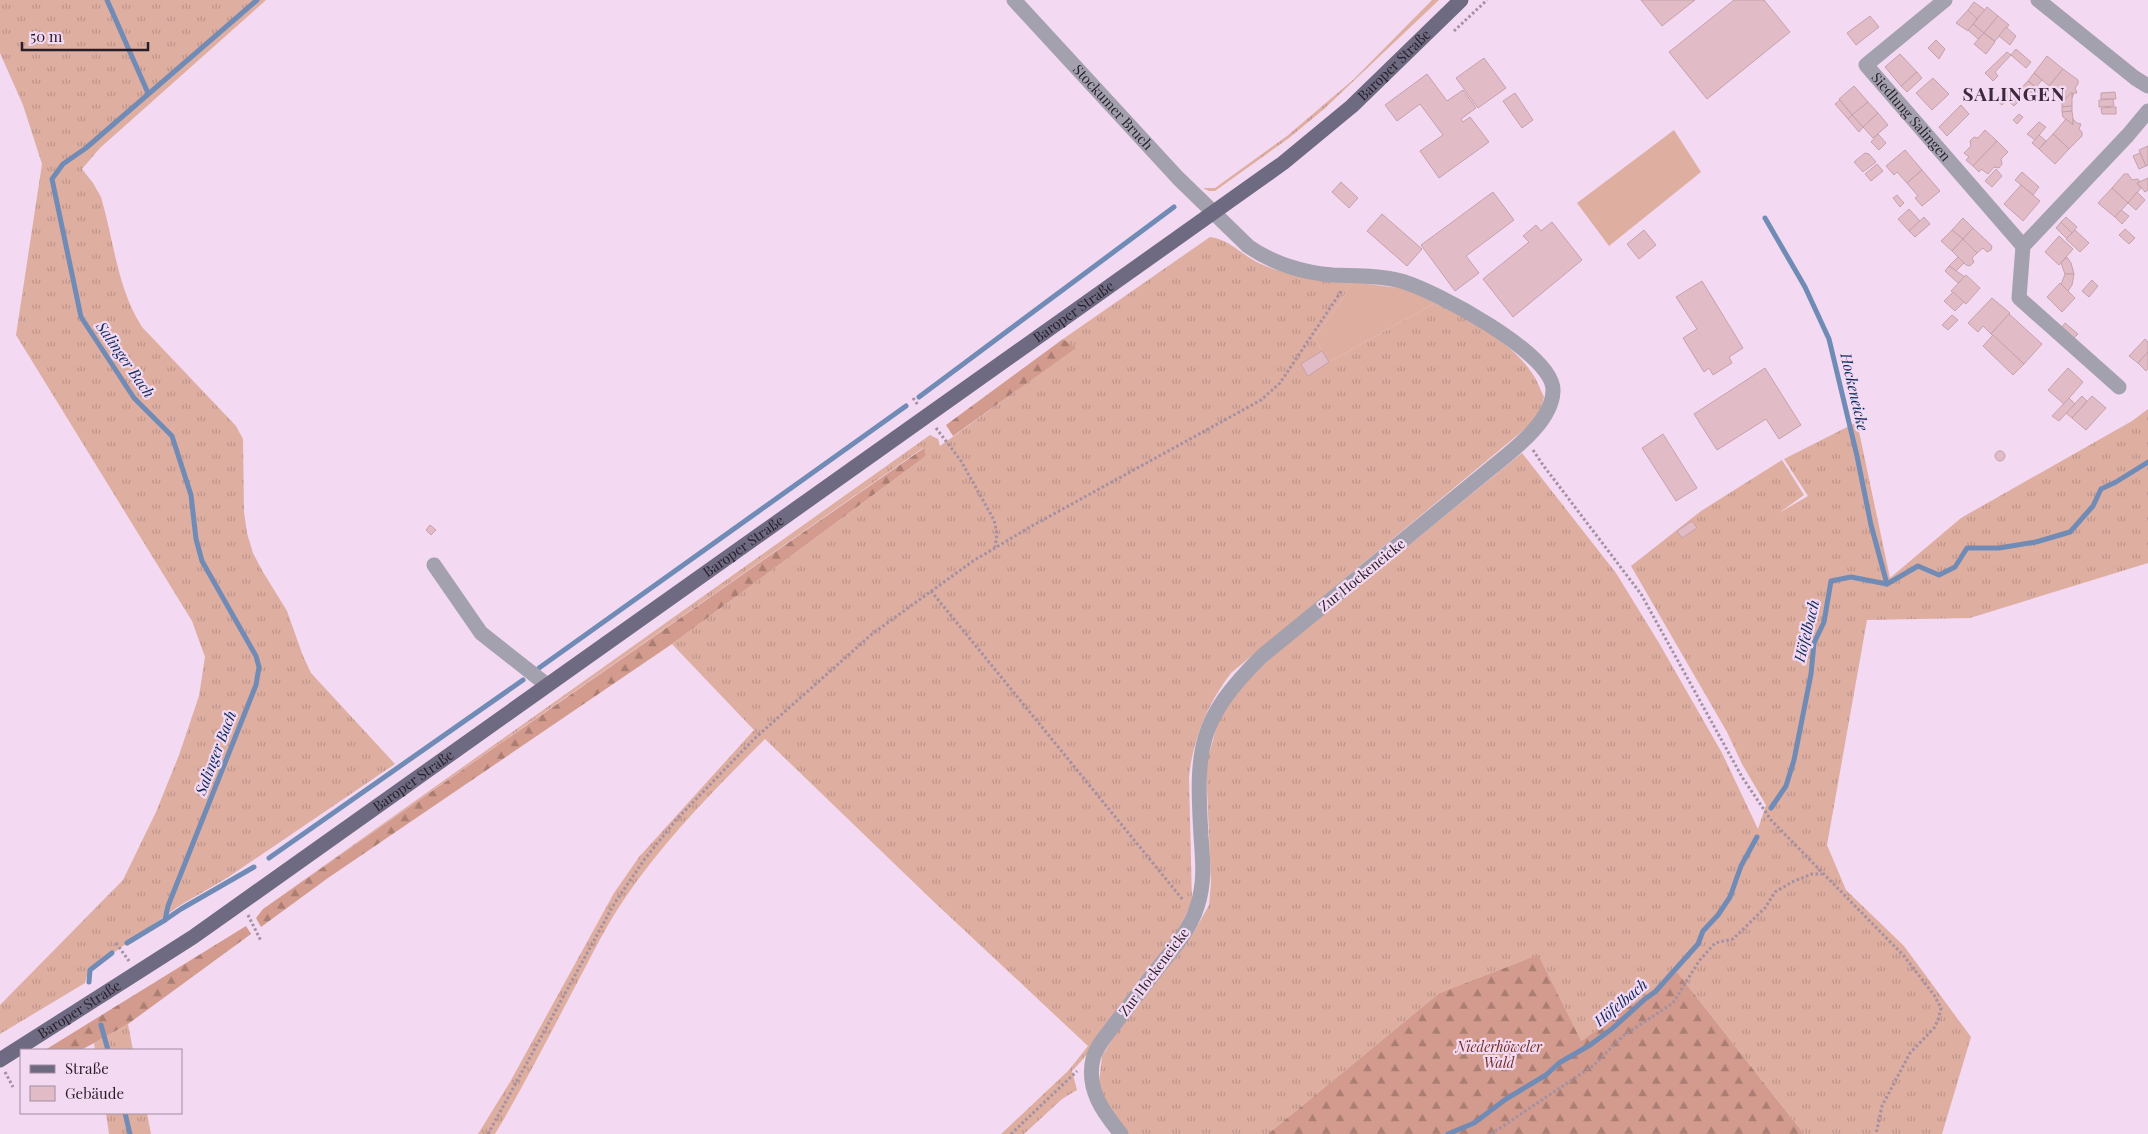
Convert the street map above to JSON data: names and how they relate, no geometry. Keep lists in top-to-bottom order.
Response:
{
  "streets": {
    "main road": ["Baroper Straße"],
    "street": ["Stockumer Bruch", "Siedlung Salingen", "Zur Hockeneicke"]
  },
  "crossings": [
    ["Baroper Straße", "Stockumer Bruch"],
    ["Baroper Straße", "Zur Hockeneicke"],
    ["Stockumer Bruch", "Zur Hockeneicke"]
  ],
  "districts": ["SALINGEN"],
  "water": ["Salinger Bach", "Hockeneicke", "Höfelbach"],
  "parks": ["Niederhöweler Wald"],
  "legend": ["Straße", "Gebäude"],
  "scale_bar": "50 m"
}
